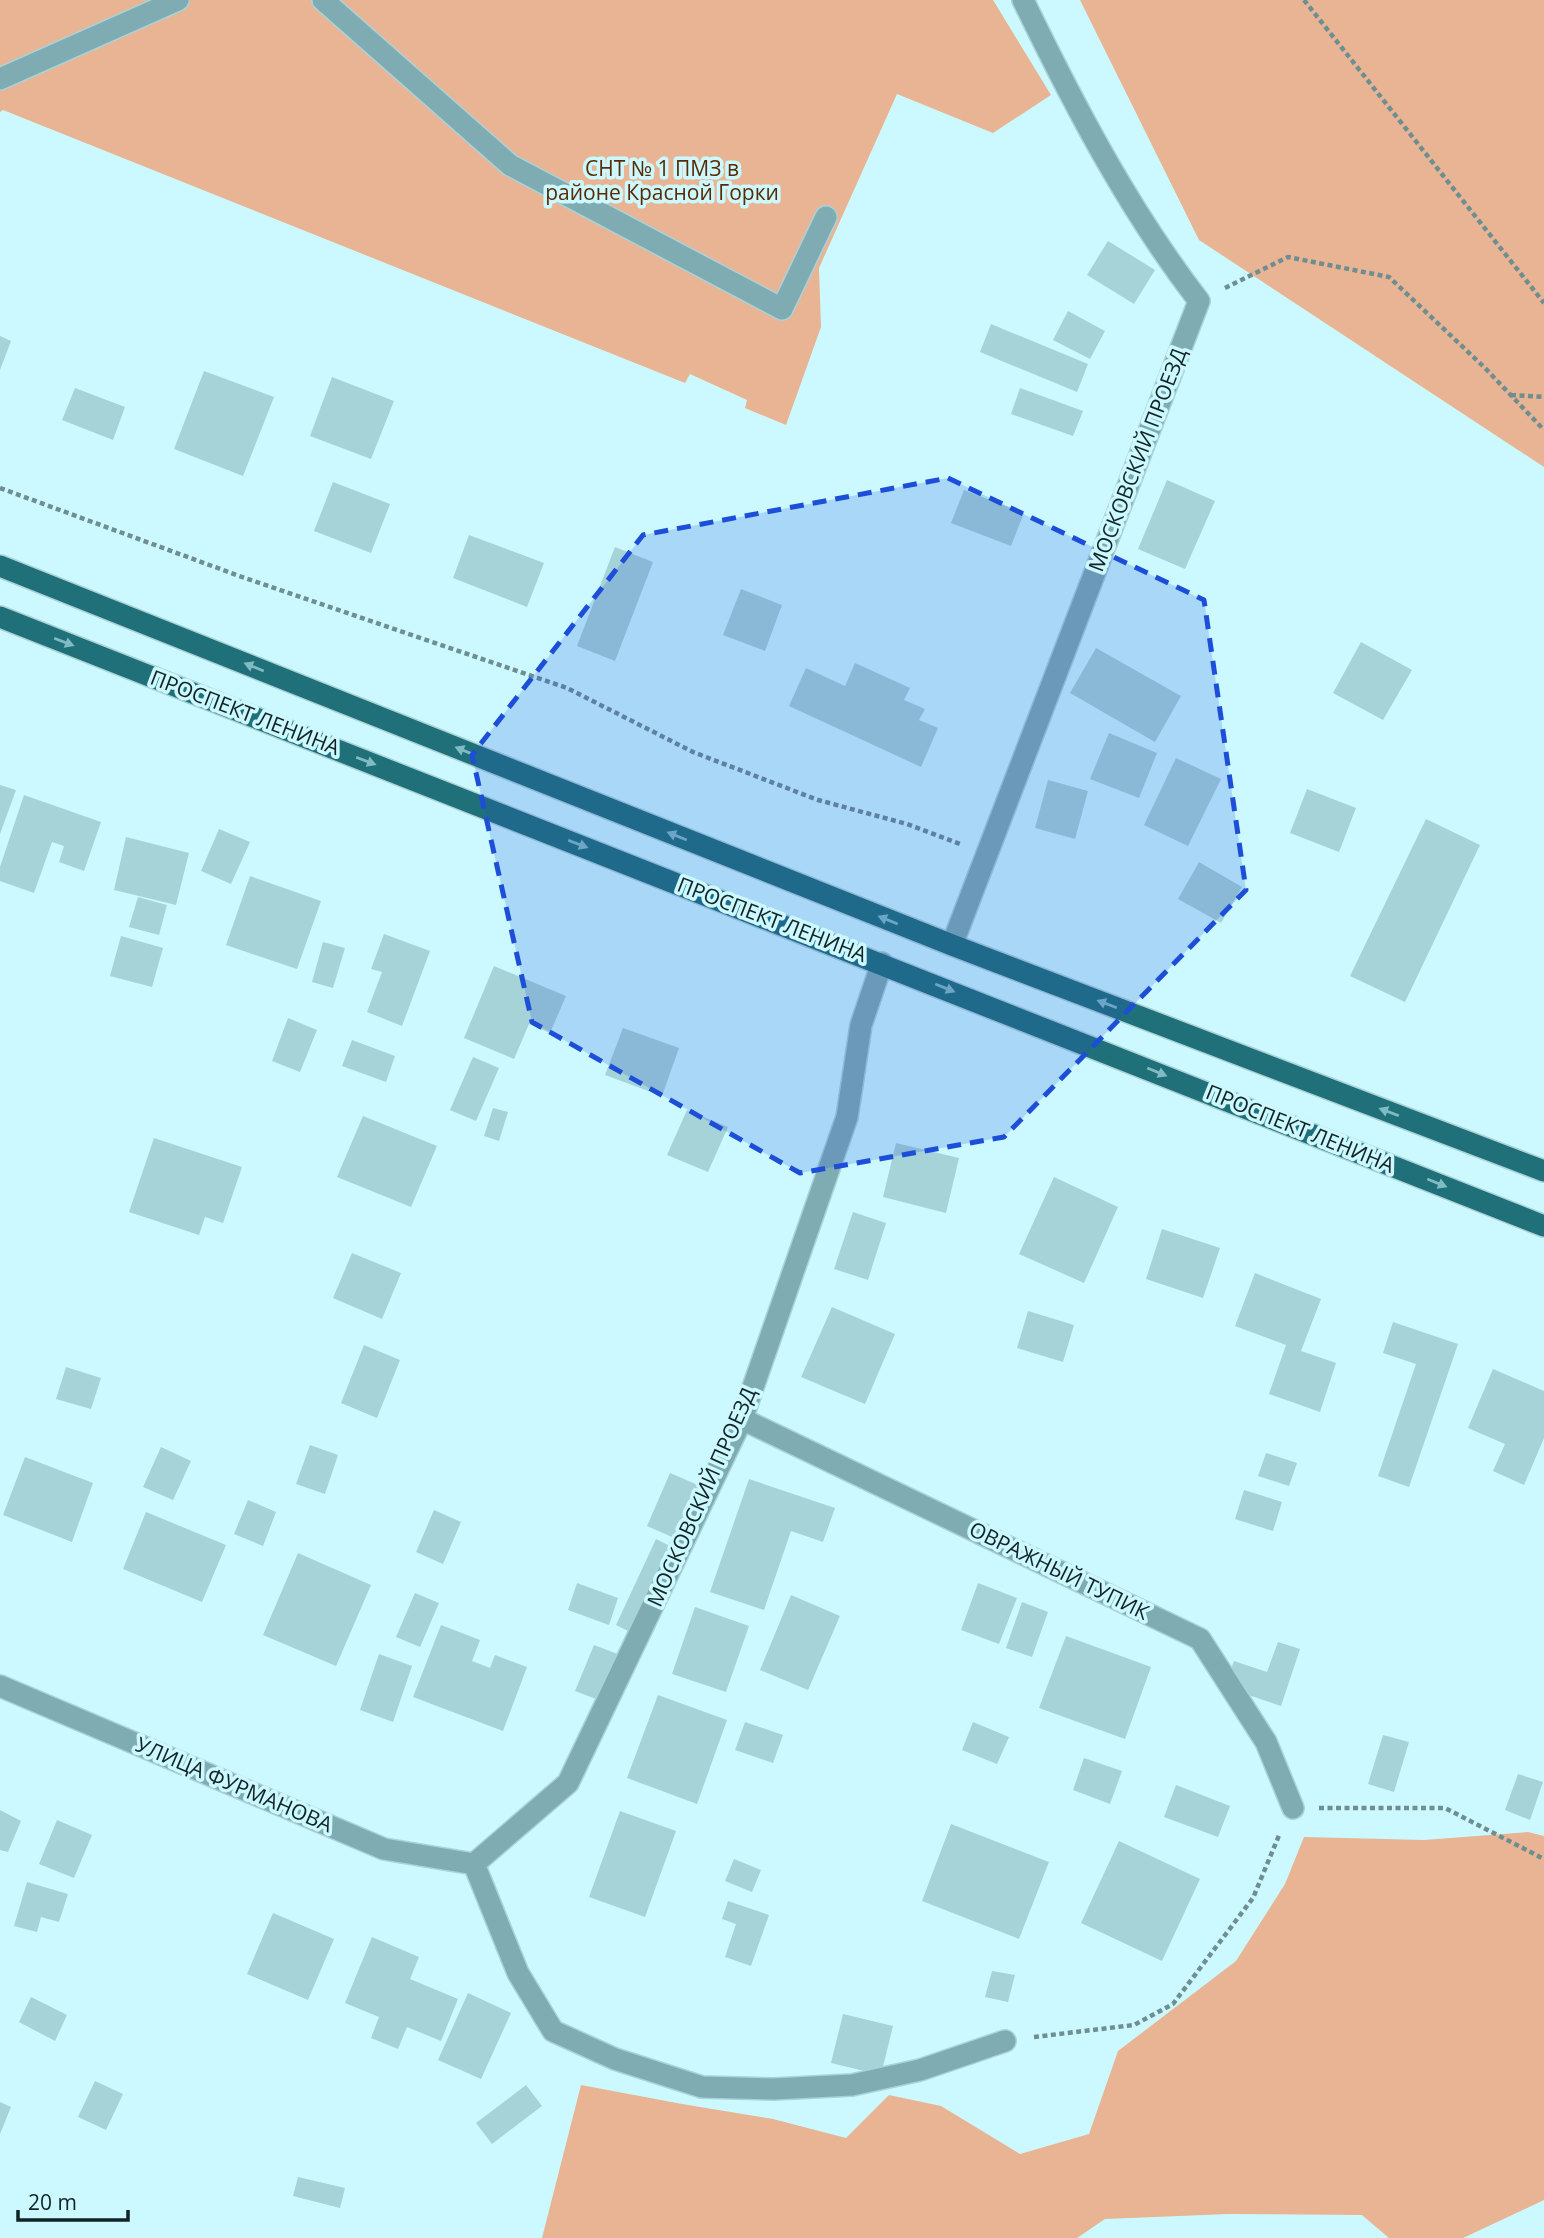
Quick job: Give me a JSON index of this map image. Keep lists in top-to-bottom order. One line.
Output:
{"streets":{"main road":["ПРОСПЕКТ ЛЕНИНА"],"street":["МОСКОВСКИЙ ПРОЕЗД","ОВРАЖНЫЙ ТУПИК","УЛИЦА ФУРМАНОВА"]},"crossings":[["МОСКОВСКИЙ ПРОЕЗД","ПРОСПЕКТ ЛЕНИНА"],["МОСКОВСКИЙ ПРОЕЗД","ОВРАЖНЫЙ ТУПИК"],["МОСКОВСКИЙ ПРОЕЗД","УЛИЦА ФУРМАНОВА"]],"parks":["СНТ № 1 ПМЗ в районе Красной Горки"],"scale_bar":"20 m"}
